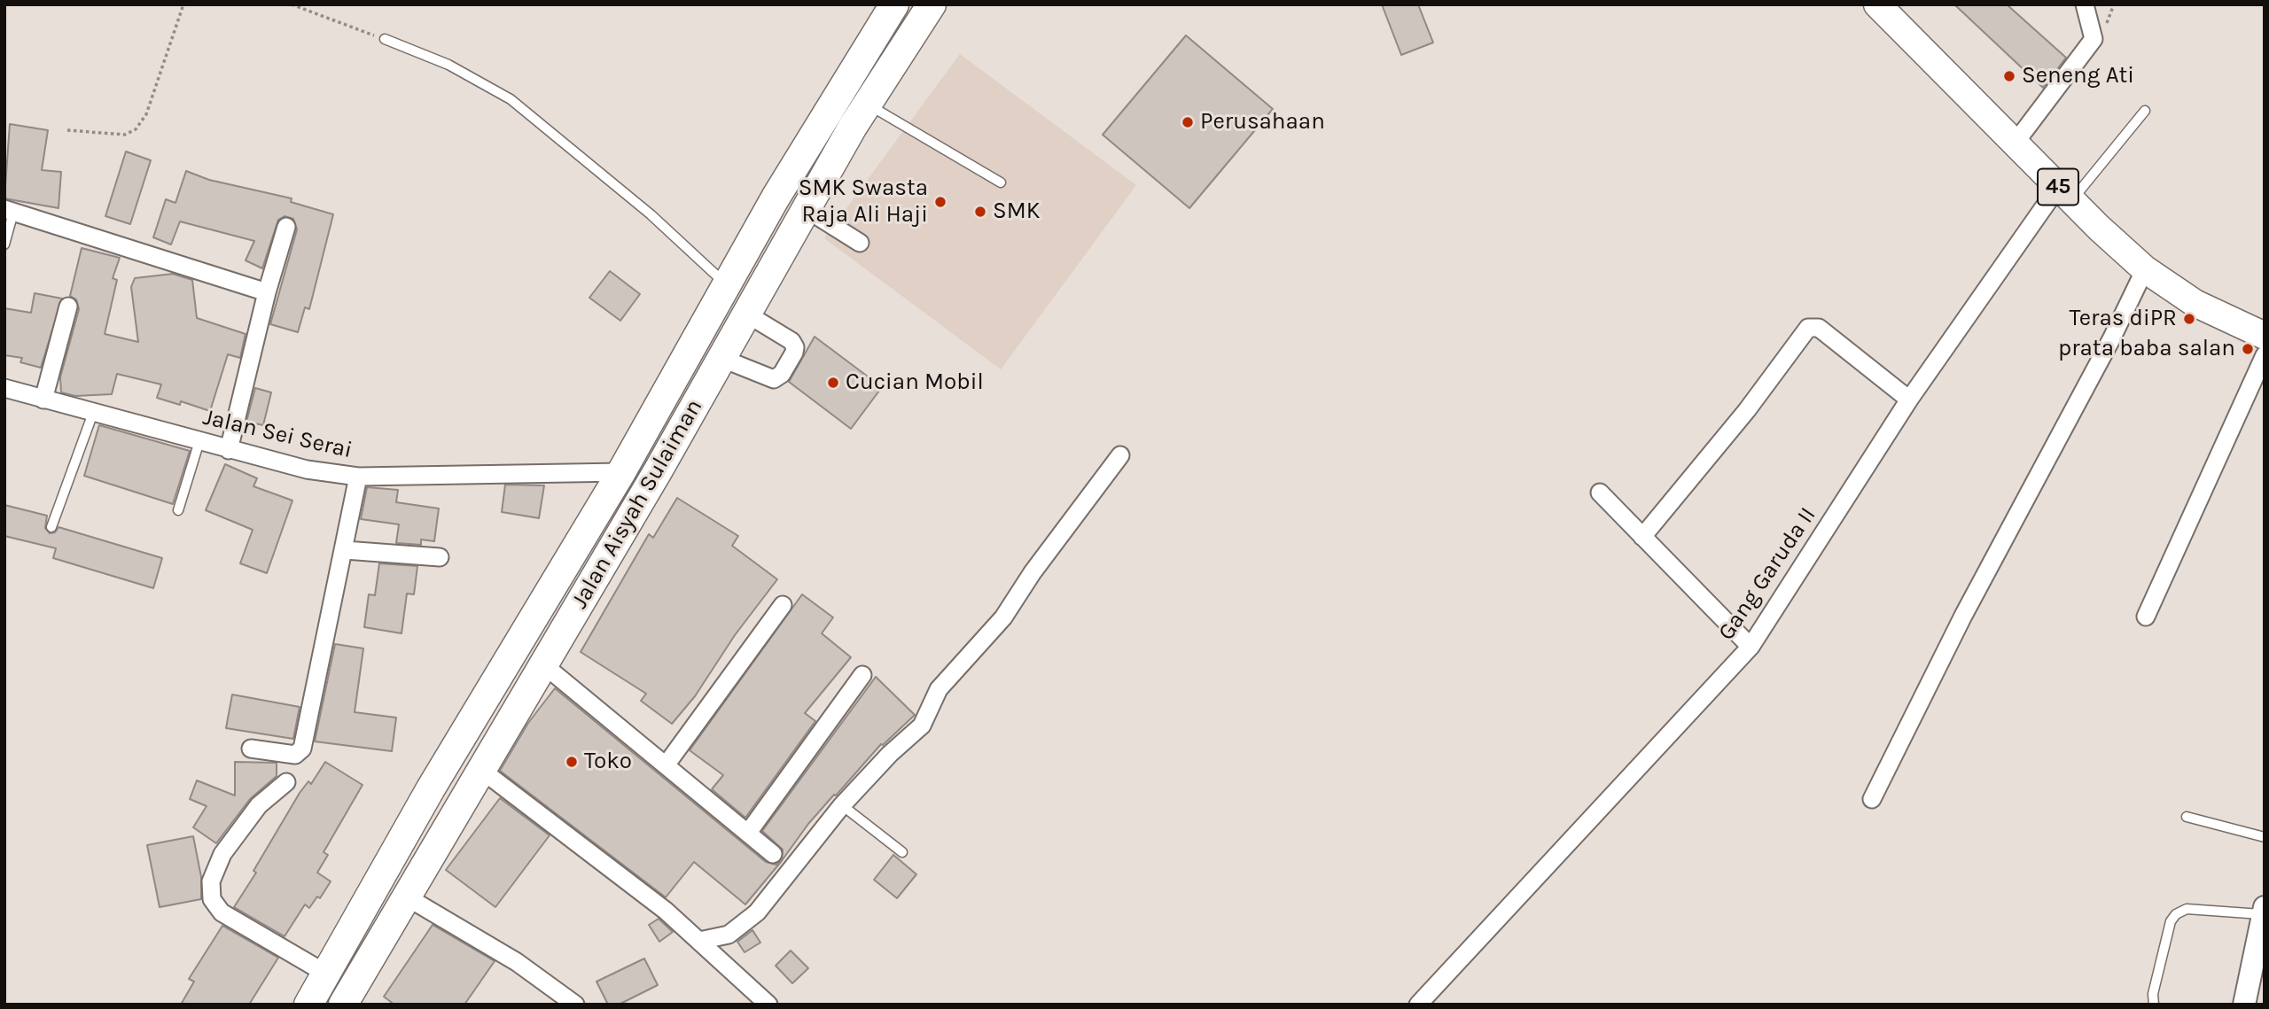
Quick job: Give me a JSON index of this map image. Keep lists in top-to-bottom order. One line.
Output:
{"streets":{"highway":["Jalan Aisyah Sulaiman"],"main road":["45"],"street":["Jalan Sei Serai","Gang Garuda II"]},"crossings":[["45","Gang Garuda II"],["Jalan Sei Serai","Jalan Aisyah Sulaiman"]],"places":["Seneng Ati","Perusahaan","SMK Swasta Raja Ali Haji","SMK","Teras diPR","prata baba salan","Cucian Mobil","Toko"]}
